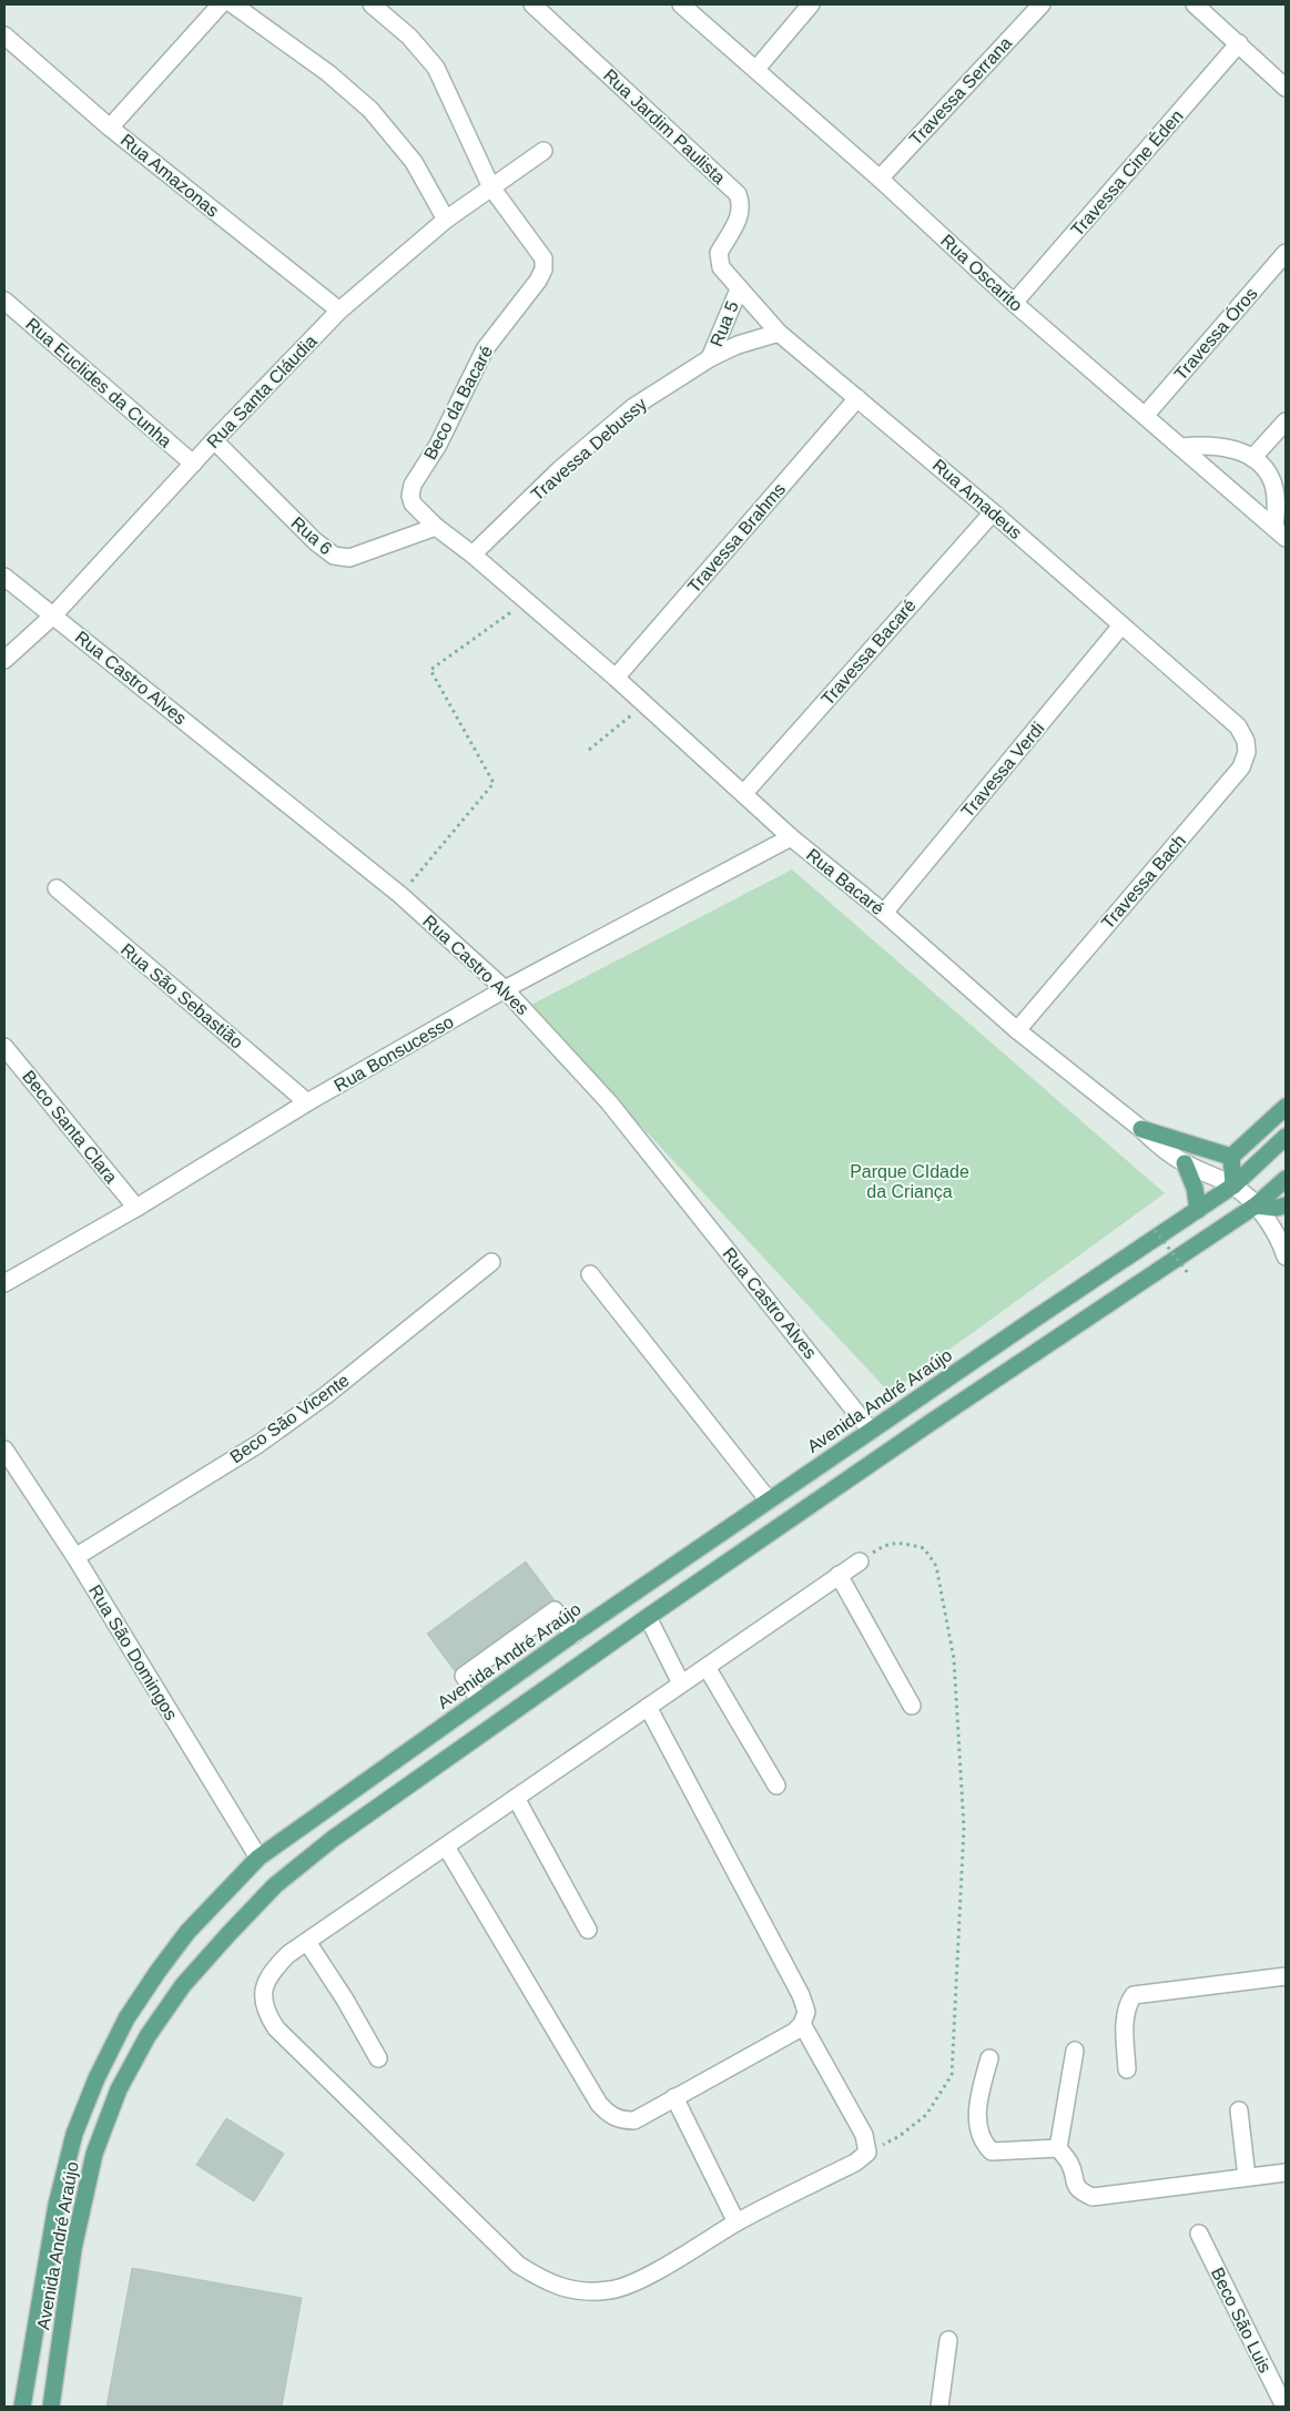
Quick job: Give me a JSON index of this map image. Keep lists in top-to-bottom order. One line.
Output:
{"streets":{"main road":["Avenida André Araújo"],"street":["Travessa Serrana","Rua Jardim Paulista","Travessa Cine Éden","Rua Amazonas","Rua Oscarito","Rua 5","Travessa Óros","Rua Euclides da Cunha","Rua Santa Cláudia","Beco da Bacaré","Travessa Debussy","Rua Amadeus","Rua 6","Travessa Brahms","Travessa Bacaré","Rua Castro Alves","Travessa Verdi","Rua Bacaré","Travessa Bach","Rua São Sebastião","Rua Bonsucesso","Beco Santa Clara","Beco São Vicente","Rua São Domingos","Beco São Luis"]},"crossings":[["Travessa Serrana","Rua Oscarito"],["Rua Jardim Paulista","Rua Amadeus"],["Travessa Cine Éden","Rua Oscarito"],["Rua Amazonas","Rua Santa Cláudia"],["Rua Oscarito","Travessa Óros"],["Rua 5","Travessa Debussy"],["Rua 5","Rua Amadeus"],["Rua Euclides da Cunha","Rua Santa Cláudia"],["Rua Santa Cláudia","Beco da Bacaré"],["Rua Santa Cláudia","Rua 6"],["Rua Santa Cláudia","Rua Castro Alves"],["Beco da Bacaré","Travessa Debussy"],["Beco da Bacaré","Rua 6"],["Beco da Bacaré","Rua Bacaré"],["Travessa Debussy","Rua Amadeus"],["Travessa Debussy","Rua Bacaré"],["Rua Amadeus","Travessa Brahms"],["Rua Amadeus","Travessa Bacaré"],["Rua Amadeus","Travessa Verdi"],["Rua Amadeus","Travessa Bach"],["Travessa Brahms","Rua Bacaré"],["Travessa Bacaré","Rua Bacaré"],["Rua Castro Alves","Rua Bonsucesso"],["Rua Castro Alves","Avenida André Araújo"],["Travessa Verdi","Rua Bacaré"],["Rua Bacaré","Travessa Bach"],["Rua Bacaré","Rua Bonsucesso"],["Rua Bacaré","Avenida André Araújo"],["Rua São Sebastião","Rua Bonsucesso"],["Rua Bonsucesso","Beco Santa Clara"],["Avenida André Araújo","Rua São Domingos"],["Beco São Vicente","Rua São Domingos"]],"parks":["Parque CIdade da Criança"]}
